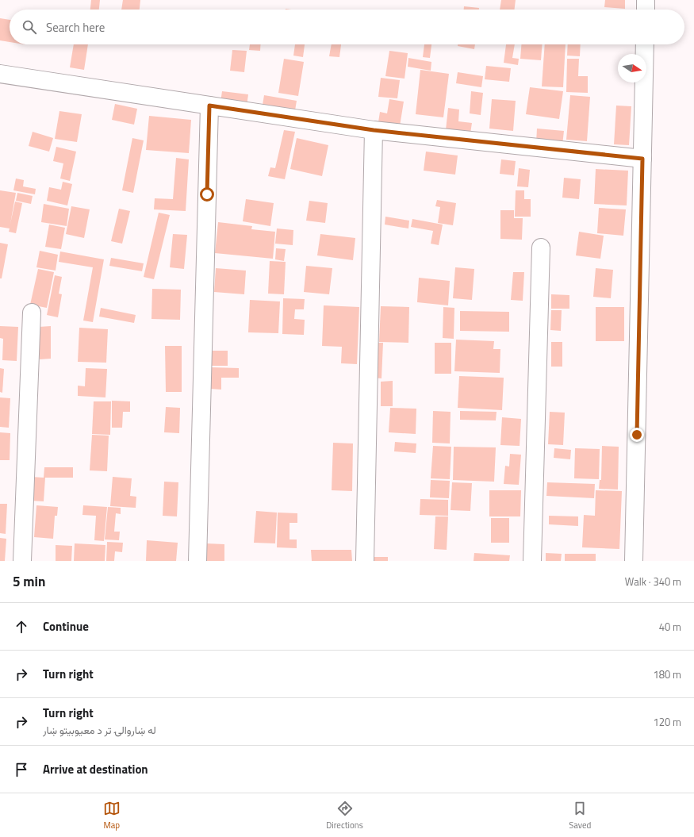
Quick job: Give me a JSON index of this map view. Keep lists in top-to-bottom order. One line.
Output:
{"north":"right","page":{"search":"Search here","heading":["5 min","Walk · 340 m"],"list":[["Continue","40 m"],["Turn right","180 m"],["Turn right","له ښاروالۍ تر د معیوبیتو ښار","120 m"],"Arrive at destination"],"nav":["Map","Directions","Saved"]}}
